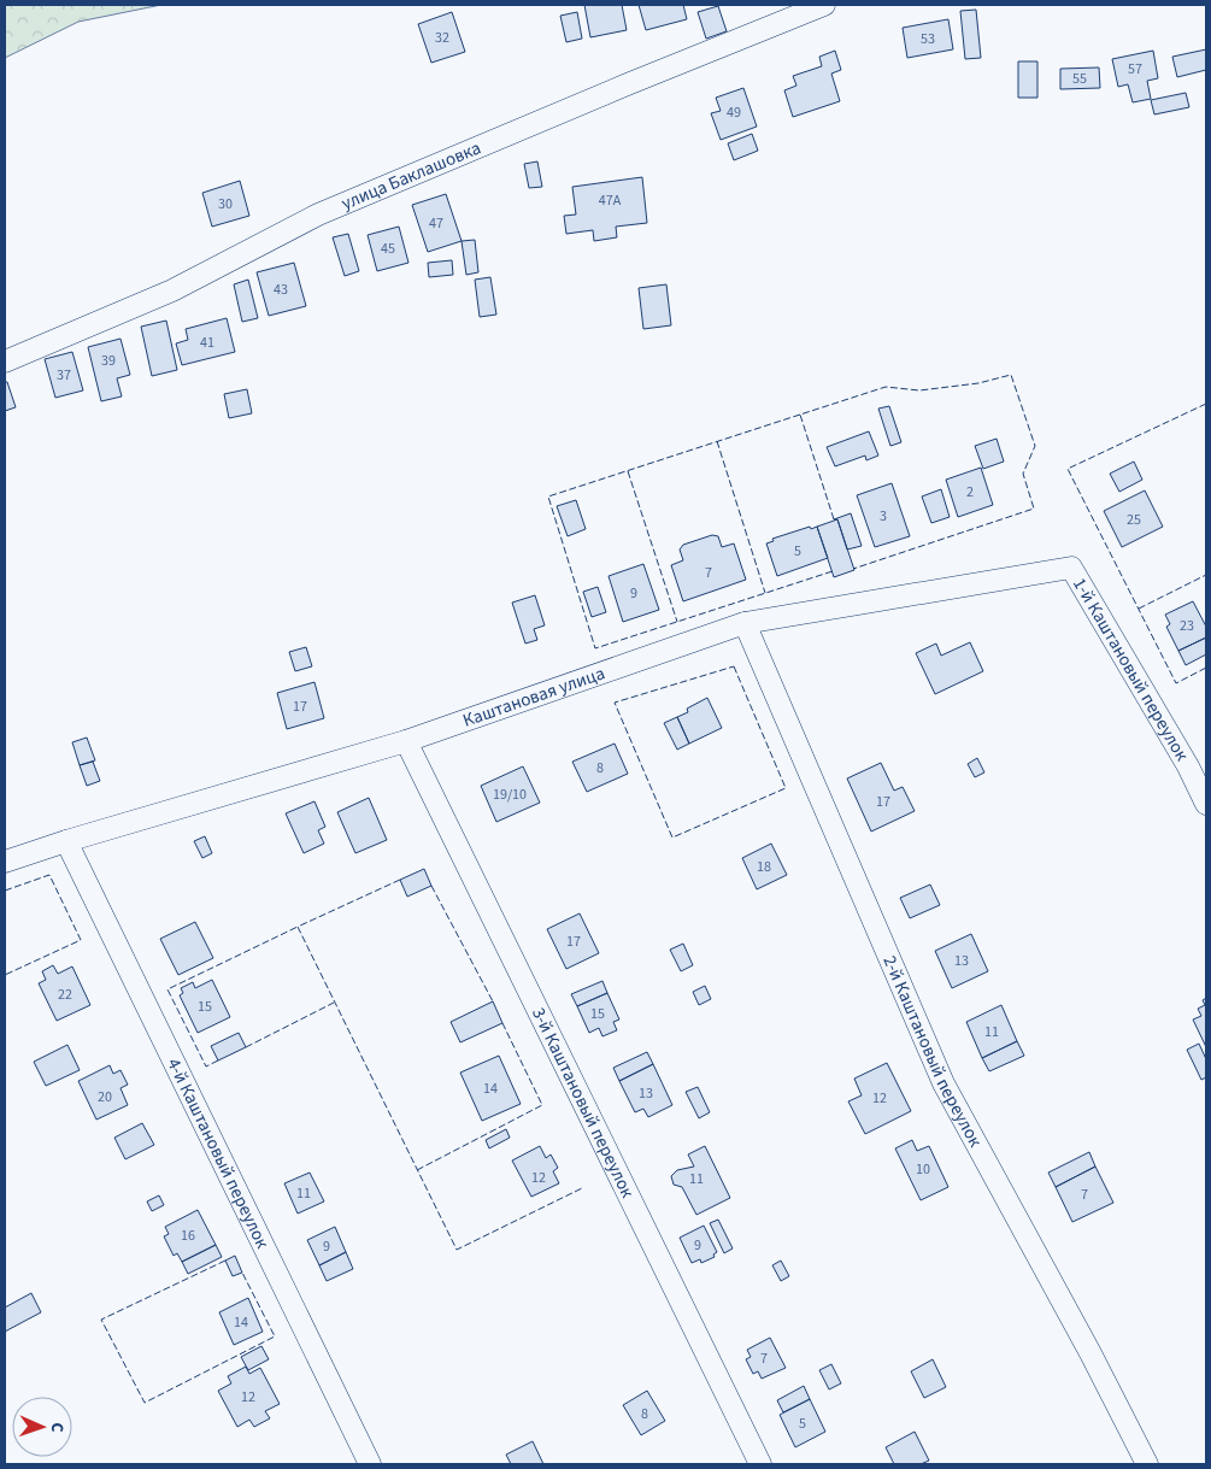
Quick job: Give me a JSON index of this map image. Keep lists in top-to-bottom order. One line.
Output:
{"streets":{"street":["улица Баклашовка","1-й Каштановый переулок","Каштановая улица","2-й Каштановый переулок","3-й Каштановый переулок","4-й Каштановый переулок"]},"crossings":[["1-й Каштановый переулок","Каштановая улица"],["Каштановая улица","2-й Каштановый переулок"],["Каштановая улица","3-й Каштановый переулок"],["Каштановая улица","4-й Каштановый переулок"]],"house_numbers":["32","53","57","55","49","47А","30","47","45","43","41","39","37","2","3","25","5","7","9","23","17","8","19/10","17","18","17","13","22","15","15","11","14","13","20","12","10","12","11","11","7","16","9","9","14","7","12","8","5"],"north":"right"}
